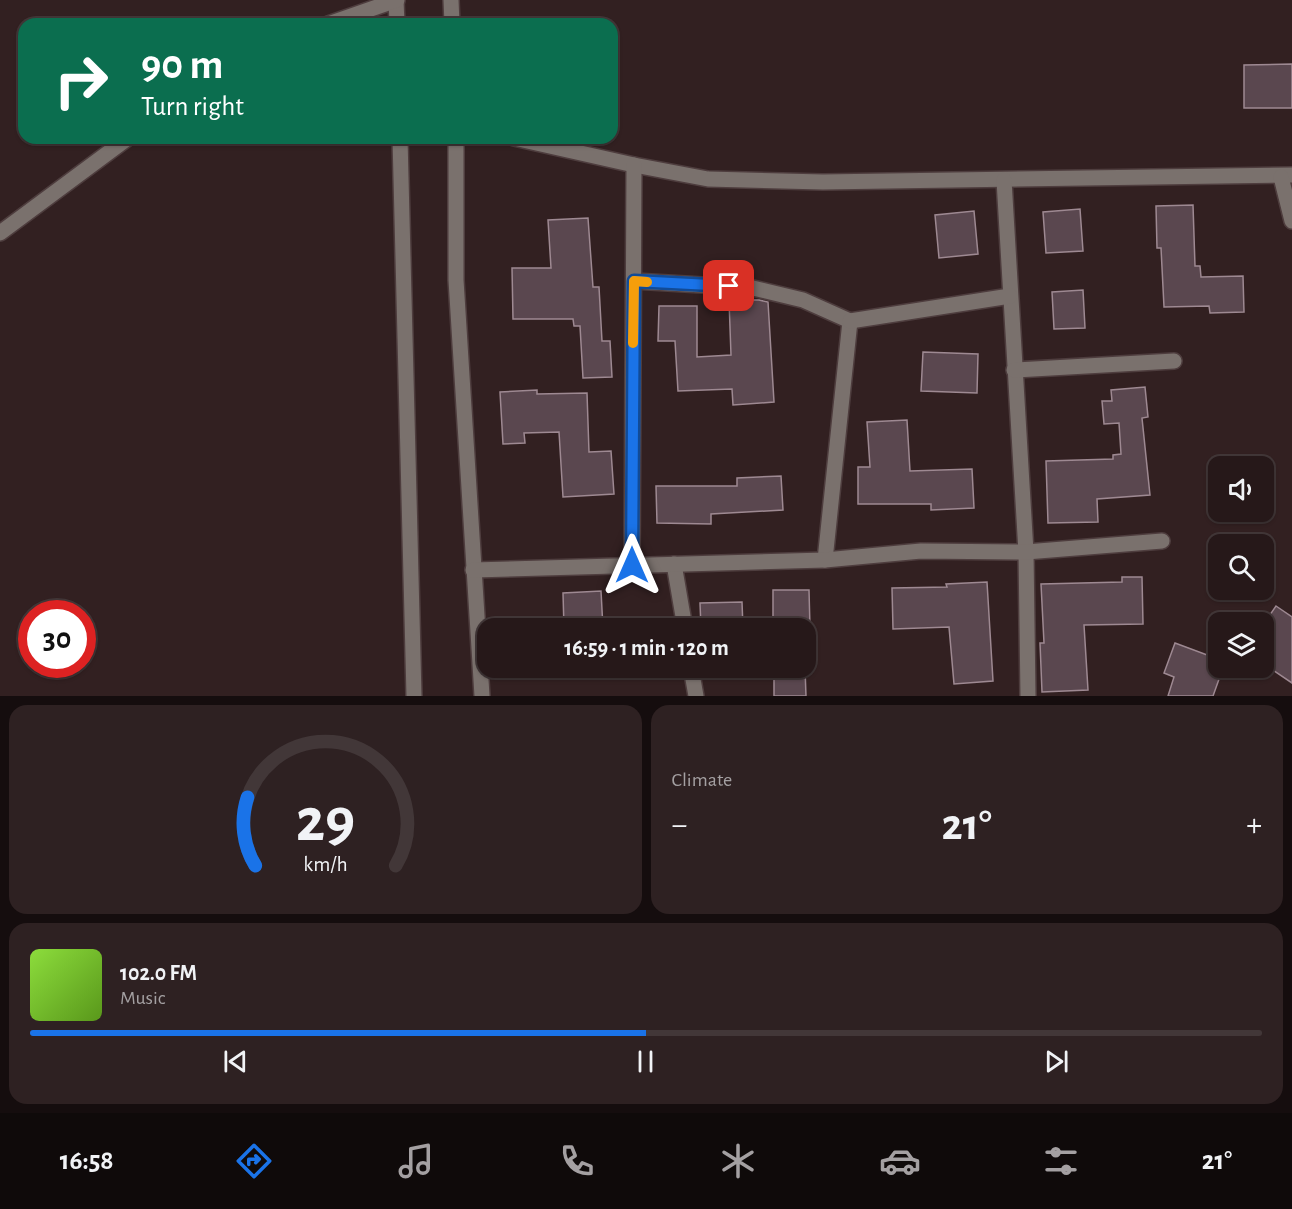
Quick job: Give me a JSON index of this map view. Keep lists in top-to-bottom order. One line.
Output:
{"page":{"turn":["90 m","Turn right"],"limit":"30","trip":"16:59 · 1 min · 120 m","tile":"Climate","heat":["−","21°","+"],"song":["102.0 FM","Music"],"tabs":["16:58","21°"],"gauge":["29","km/h"]}}
